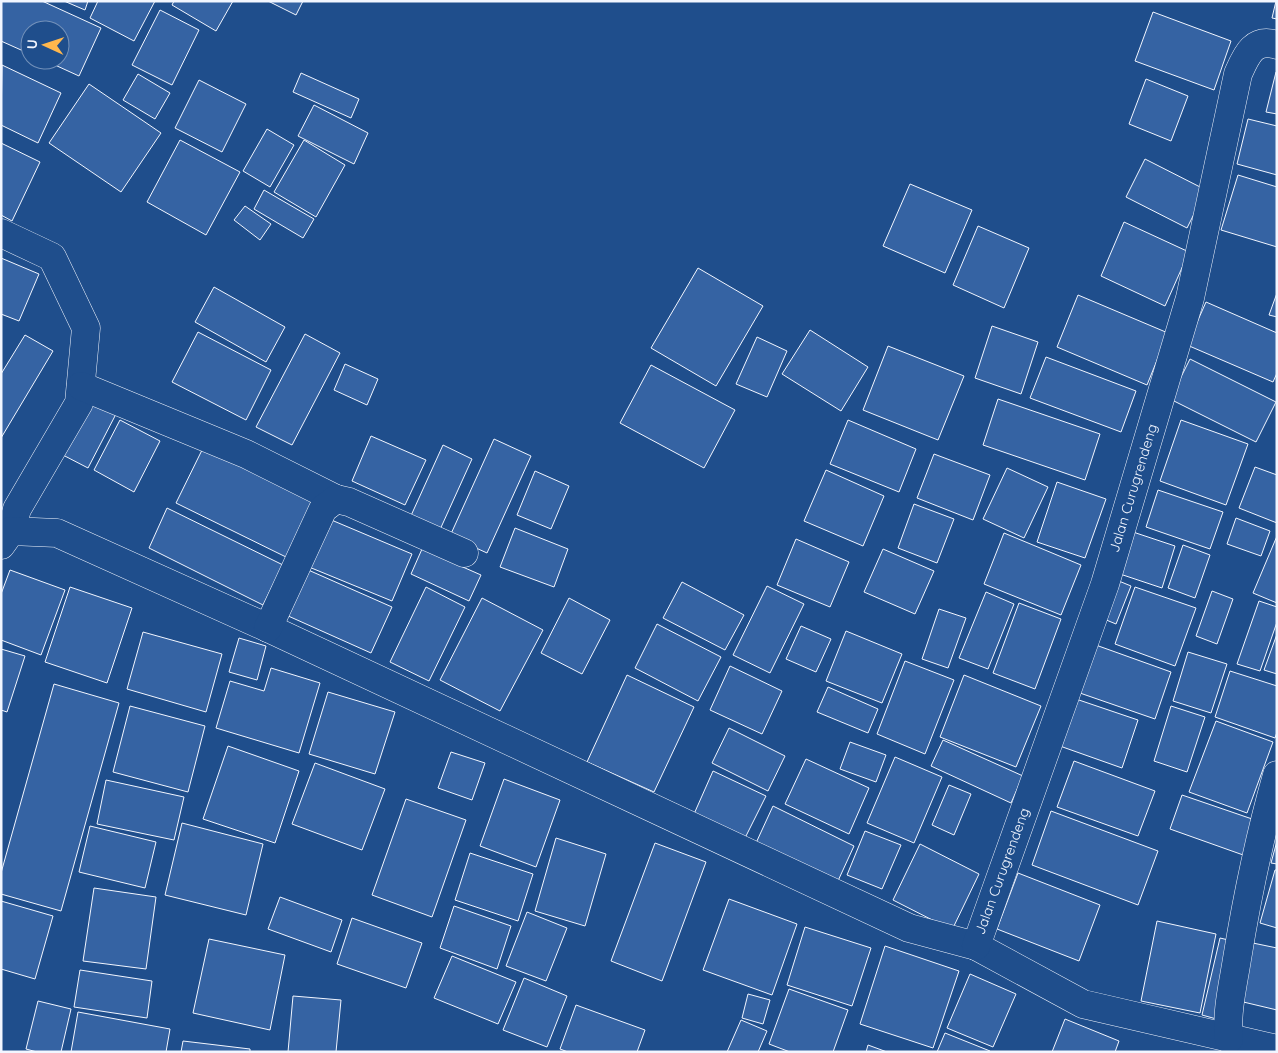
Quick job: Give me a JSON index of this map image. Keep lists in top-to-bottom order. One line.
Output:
{"streets":{"street":["Jalan Curugrendeng"]},"north":"left"}
